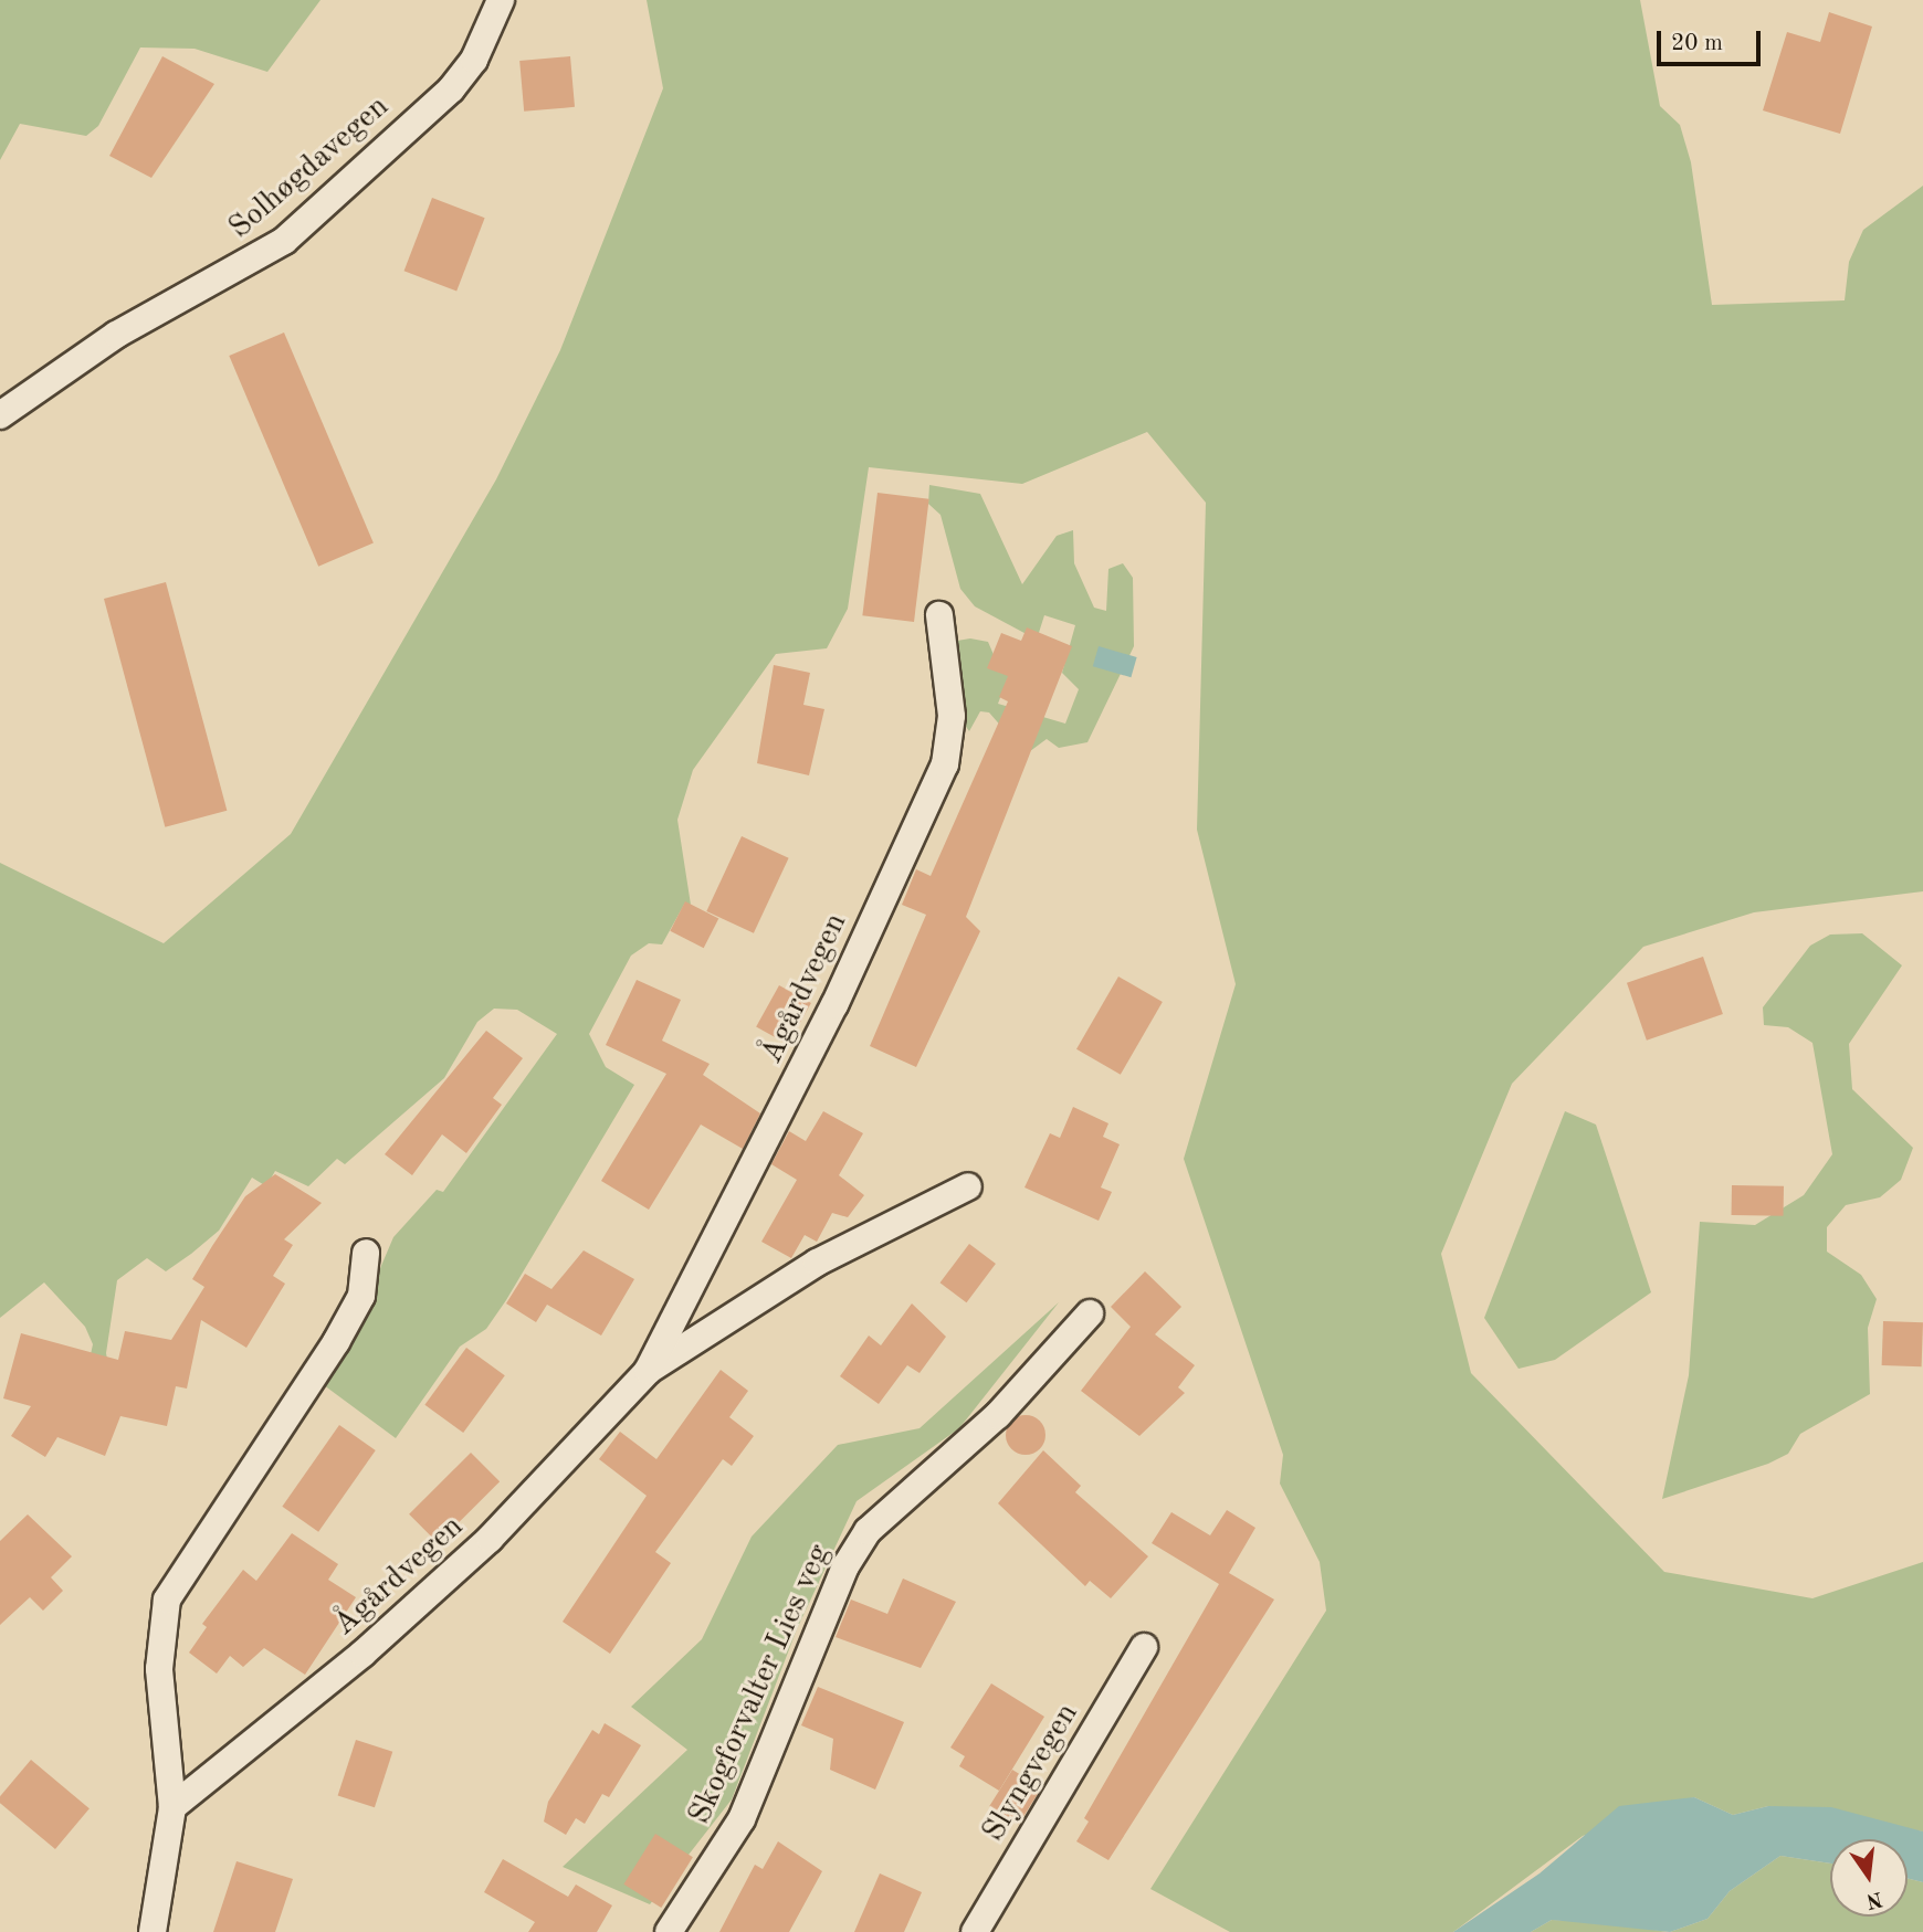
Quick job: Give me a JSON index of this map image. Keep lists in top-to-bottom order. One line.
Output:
{"streets":{"street":["Solhøgdavegen","Ågårdvegen","Skogforvalter Lies veg","Slyngvegen"]},"scale_bar":"20 m","north":"bottom"}
